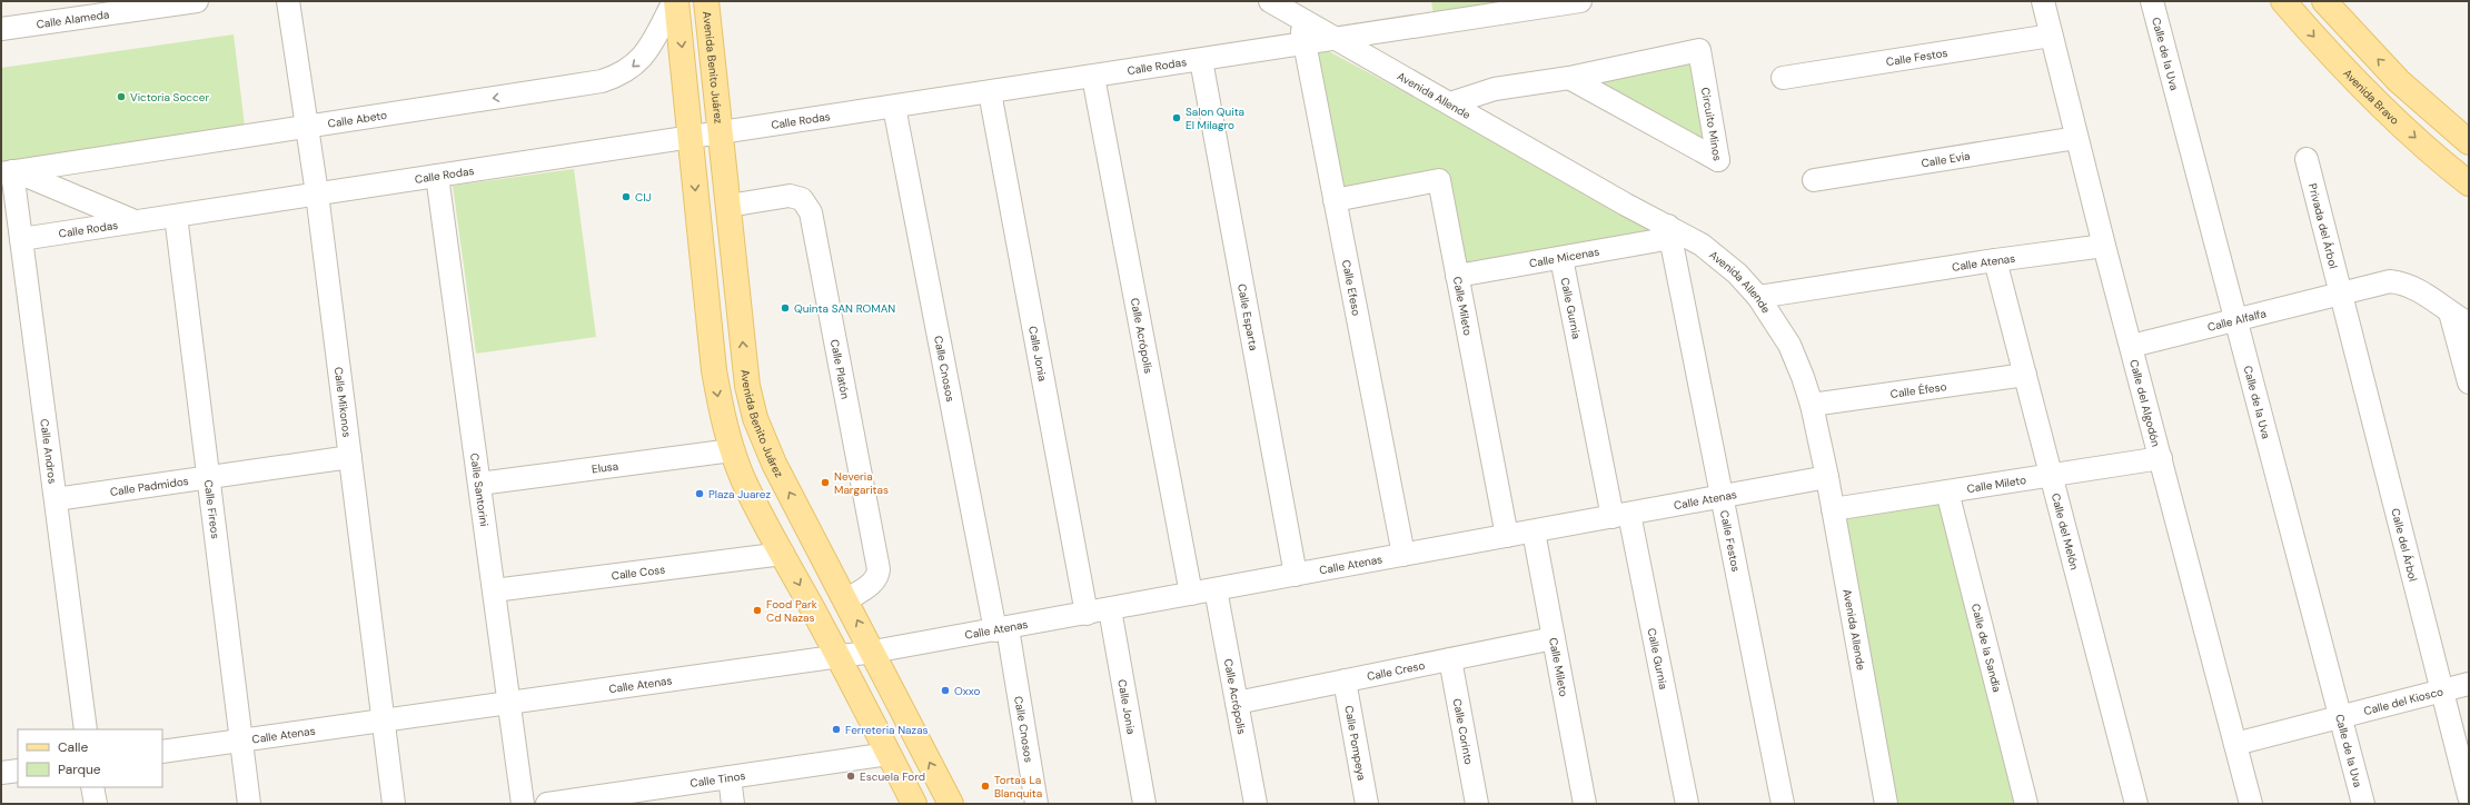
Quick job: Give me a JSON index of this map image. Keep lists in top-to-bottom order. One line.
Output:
{"streets":{"main road":["Avenida Benito Juárez","Avenida Bravo"],"street":["Calle Alameda","Calle de la Uva","Calle Festos","Calle Rodas","Avenida Allende","Calle Abeto","Circuito Minos","Calle Evia","Privada del Árbol","Calle Micenas","Calle Atenas","Calle Efeso","Calle Mileto","Calle Gurnia","Calle Esparta","Calle Alfalfa","Calle Acrópolis","Calle Jonia","Calle Platón","Calle Cnosos","Calle Éfeso","Calle Mikonos","Calle del Algodón","Calle Andros","Elusa","Calle Padmidos","Calle Santorini","Calle Fireos","Calle del Melón","Calle del Árbol","Calle Coss","Calle de la Sandía","Calle Creso","Calle del Kiosco","Calle Corinto","Calle Pompeya","Calle Tinos"]},"crossings":[["Calle de la Uva","Calle Alfalfa"],["Calle de la Uva","Calle del Kiosco"],["Calle Festos","Avenida Allende"],["Calle Festos","Calle Micenas"],["Calle Festos","Calle Atenas"],["Calle Festos","Calle del Algodón"],["Avenida Benito Juárez","Calle Rodas"],["Avenida Benito Juárez","Calle Atenas"],["Avenida Benito Juárez","Calle Platón"],["Calle Rodas","Avenida Allende"],["Calle Rodas","Calle Efeso"],["Calle Rodas","Calle Esparta"],["Calle Rodas","Calle Acrópolis"],["Calle Rodas","Calle Jonia"],["Calle Rodas","Calle Cnosos"],["Calle Rodas","Calle Mikonos"],["Calle Rodas","Calle Andros"],["Calle Rodas","Calle Santorini"],["Calle Rodas","Calle Fireos"],["Avenida Allende","Circuito Minos"],["Avenida Allende","Calle Micenas"],["Avenida Allende","Calle Atenas"],["Avenida Allende","Calle Efeso"],["Avenida Allende","Calle Mileto"],["Avenida Allende","Calle Éfeso"],["Calle Abeto","Calle Mikonos"],["Calle Abeto","Calle Andros"],["Calle Evia","Calle del Algodón"],["Privada del Árbol","Calle Alfalfa"],["Privada del Árbol","Calle del Árbol"],["Calle Micenas","Calle Mileto"],["Calle Micenas","Calle Gurnia"],["Calle Atenas","Calle Efeso"],["Calle Atenas","Calle Mileto"],["Calle Atenas","Calle Gurnia"],["Calle Atenas","Calle Esparta"],["Calle Atenas","Calle Acrópolis"],["Calle Atenas","Calle Jonia"],["Calle Atenas","Calle Cnosos"],["Calle Atenas","Calle Mikonos"],["Calle Atenas","Calle del Algodón"],["Calle Atenas","Calle Santorini"],["Calle Atenas","Calle Fireos"],["Calle Atenas","Calle del Melón"],["Calle Efeso","Calle Mileto"],["Calle Mileto","Calle del Algodón"],["Calle Mileto","Calle del Melón"],["Calle Mileto","Calle de la Sandía"],["Calle Mileto","Calle Creso"],["Calle Alfalfa","Calle del Algodón"],["Calle Alfalfa","Calle del Árbol"],["Calle Acrópolis","Calle Creso"],["Calle Éfeso","Calle del Melón"],["Calle Mikonos","Calle Padmidos"],["Calle del Algodón","Calle del Kiosco"],["Calle Andros","Calle Padmidos"],["Elusa","Calle Santorini"],["Calle Padmidos","Calle Fireos"],["Calle Santorini","Calle Coss"],["Calle del Árbol","Calle del Kiosco"],["Calle Creso","Calle Corinto"],["Calle Creso","Calle Pompeya"]],"one_way":["Calle Abeto"],"places":["Victoria Soccer","Salon Quita El Milagro","CIJ","Quinta SAN ROMAN","Neveria Margaritas","Plaza Juarez","Food Park Cd Nazas","Oxxo","Ferreteria Nazas","Escuela Ford","Tortas La Blanquita"],"legend":["Calle","Parque"]}
